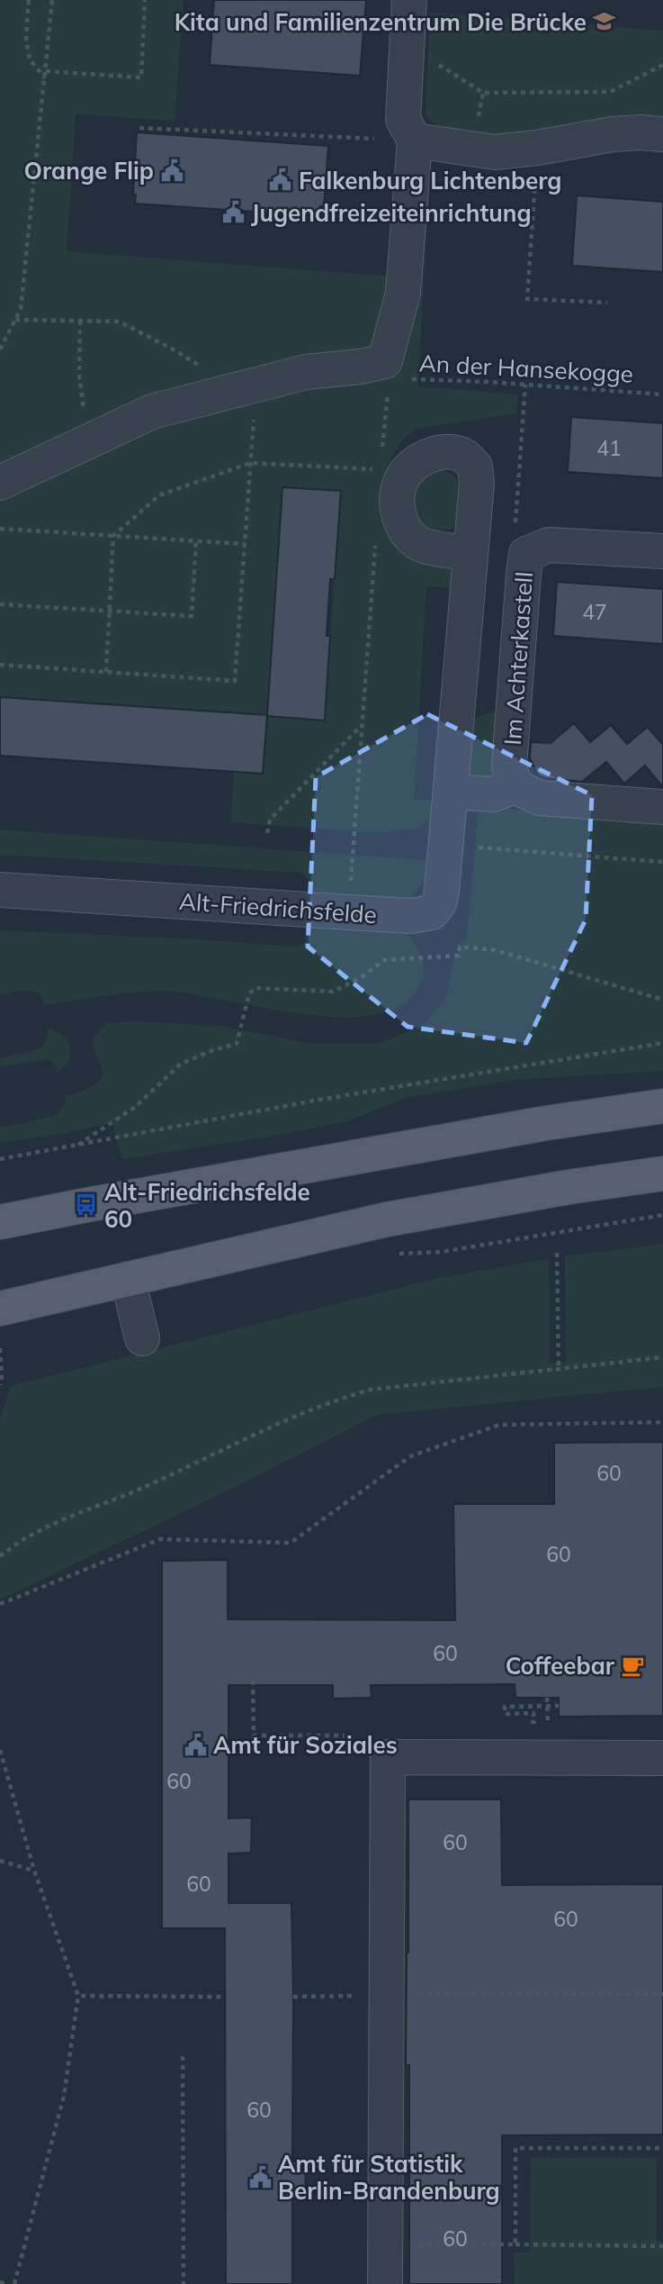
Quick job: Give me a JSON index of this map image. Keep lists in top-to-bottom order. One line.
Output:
{"streets":{"street":["Im Achterkastell","Alt-Friedrichsfelde"],"path":["An der Hansekogge"]},"places":{"school or university":["Kita und Familienzentrum Die Brücke"],"public building":["Orange Flip","Falkenburg Lichtenberg","Jugendfreizeiteinrichtung","Amt für Soziales","Amt für Statistik Berlin-Brandenburg"],"bus stop":["Alt-Friedrichsfelde 60"],"cafe":["Coffeebar"]},"house_numbers":["41","47","60","60","60","60","60","60","60","60","60"]}
